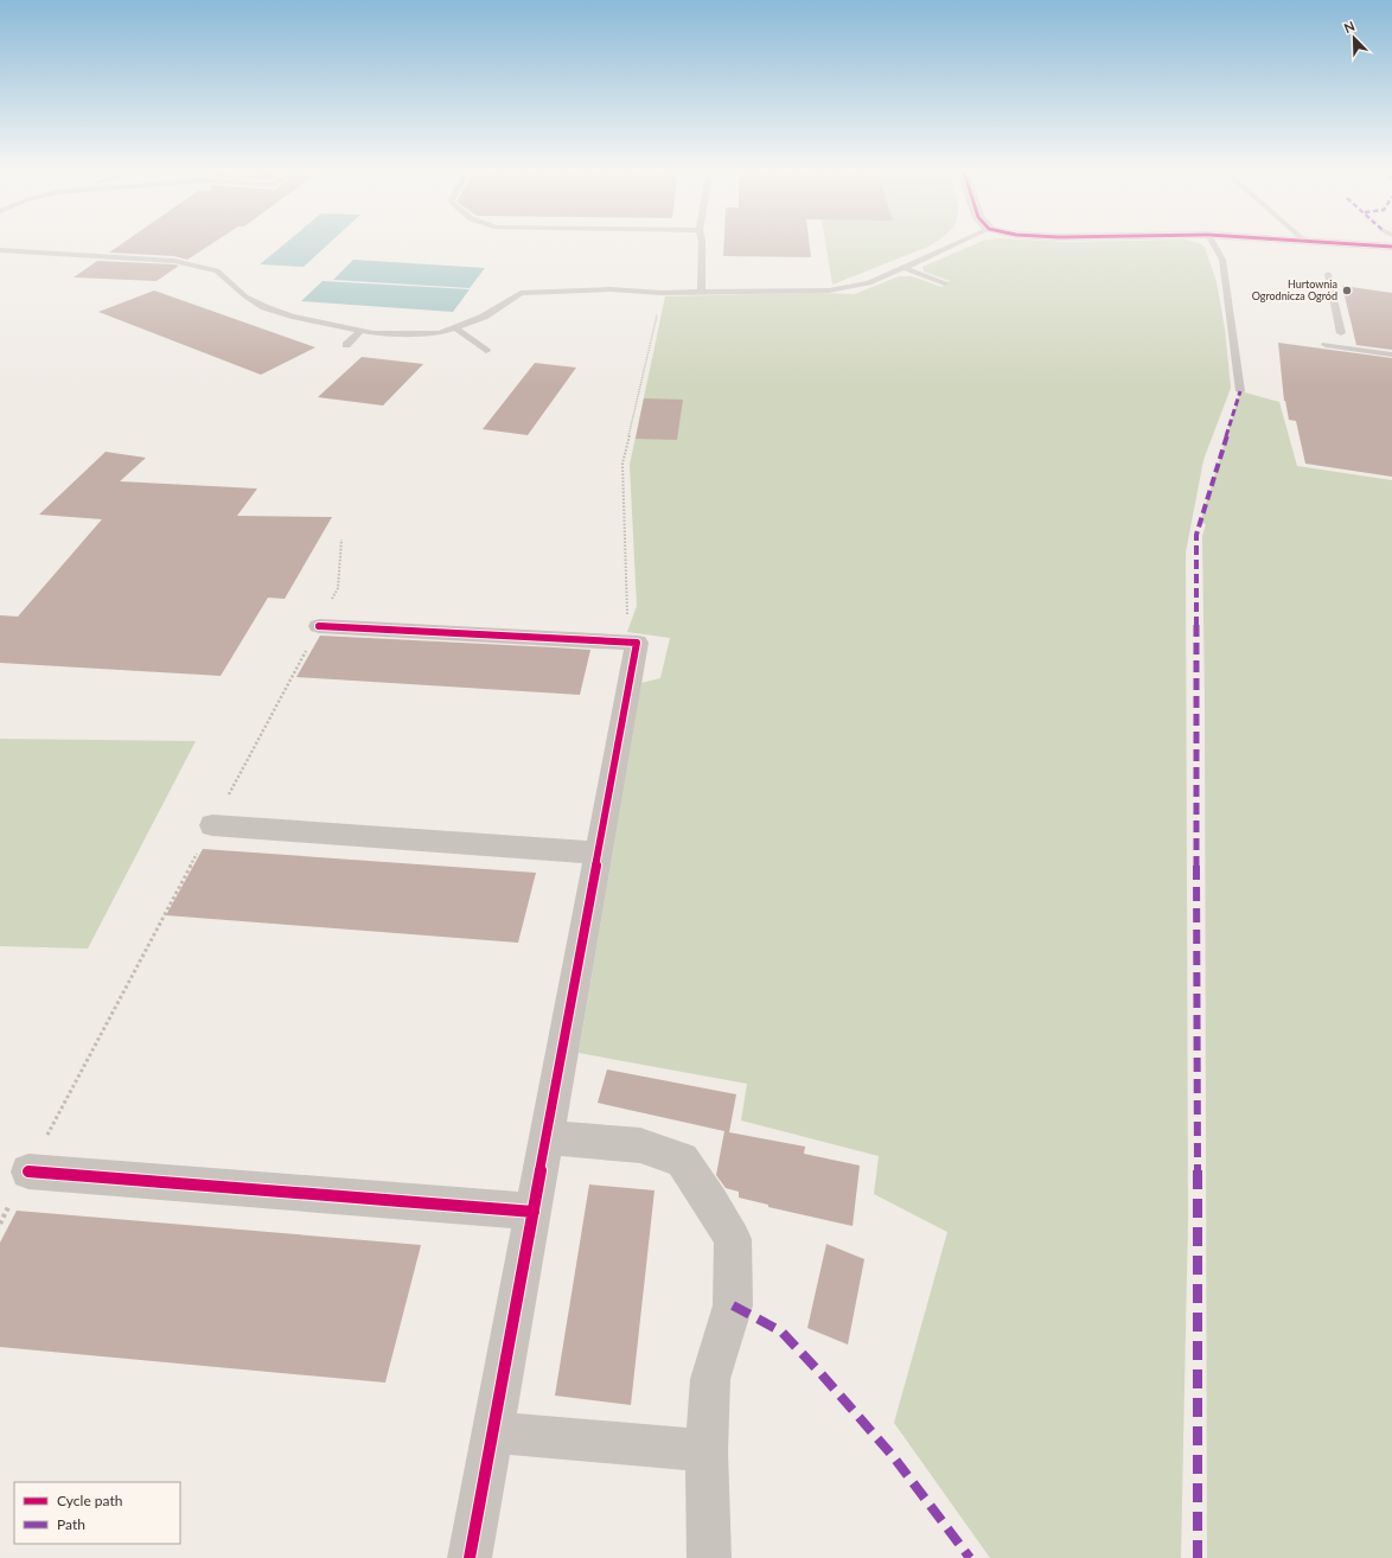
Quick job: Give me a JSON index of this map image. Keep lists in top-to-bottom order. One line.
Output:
{"places":["Hurtownia Ogrodnicza Ogród"],"legend":["Cycle path","Path"],"north":"top left"}
